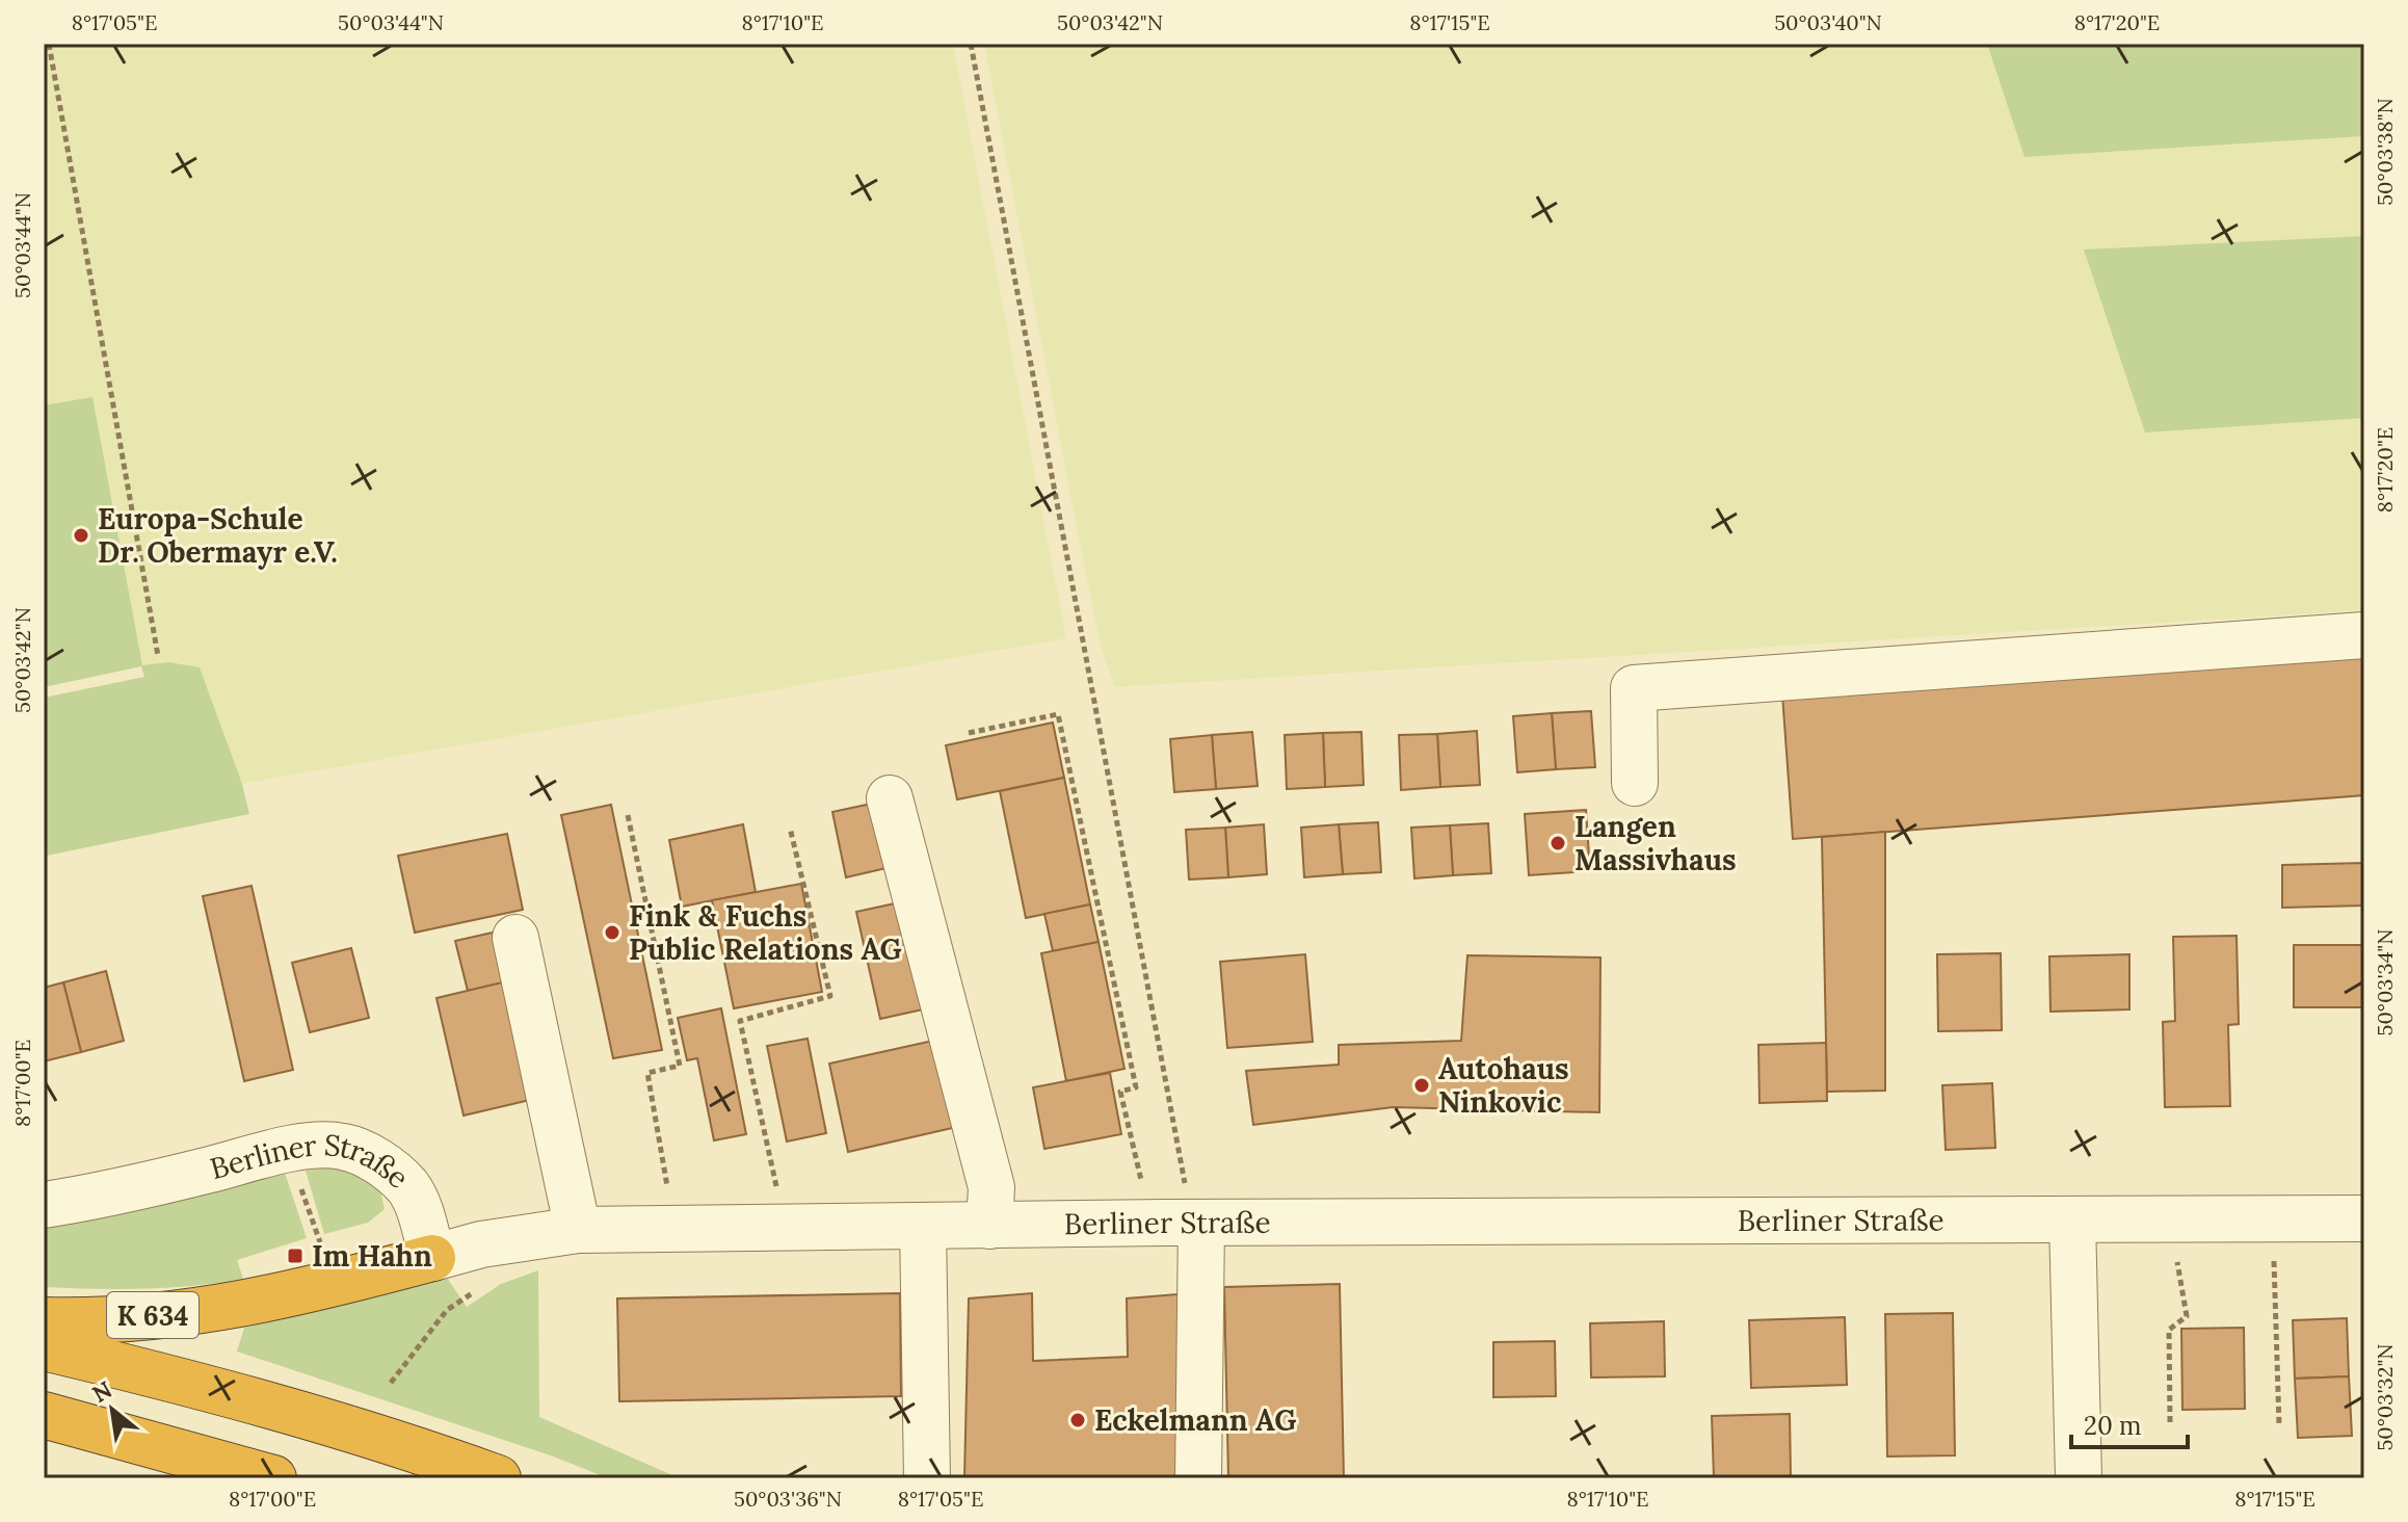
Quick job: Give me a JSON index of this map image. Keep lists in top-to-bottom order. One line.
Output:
{"streets":{"highway":["K 634"],"street":["Berliner Straße"]},"crossings":[["Berliner Straße","K 634"]],"places":{"other":["Europa-Schule Dr. Obermayr e.V.","Langen Massivhaus","Fink & Fuchs Public Relations AG","Autohaus Ninkovic","Eckelmann AG"],"transit":["Im Hahn"]},"scale_bar":"20 m","north":"top left","coordinates":["8°17'05\"E","50°03'44\"N","8°17'10\"E","50°03'42\"N","8°17'15\"E","50°03'40\"N","8°17'20\"E","50°03'38\"N","50°03'34\"N","8°17'00\"E","50°03'32\"N","50°03'36\"N"]}
